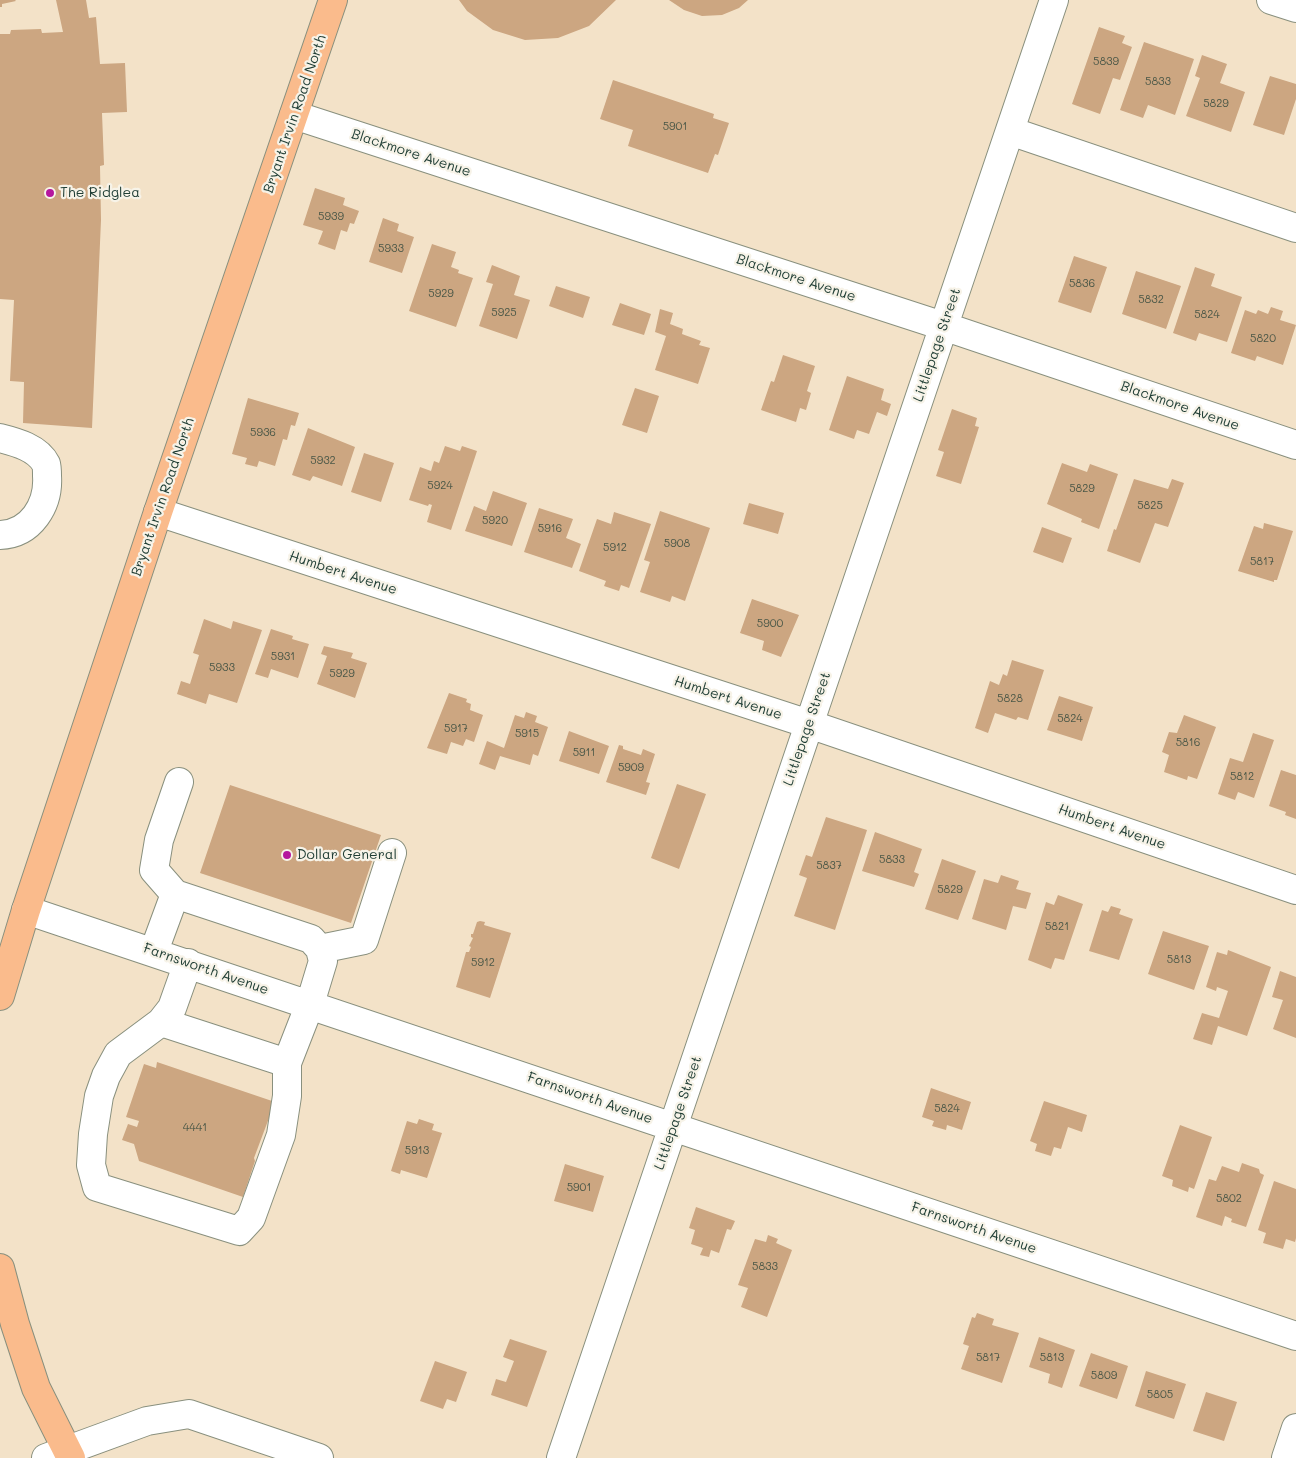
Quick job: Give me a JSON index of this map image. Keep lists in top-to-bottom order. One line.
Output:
{"streets":{"main road":["Bryant Irvin Road North"],"street":["Blackmore Avenue","Littlepage Street","Humbert Avenue","Farnsworth Avenue"]},"crossings":[["Bryant Irvin Road North","Blackmore Avenue"],["Bryant Irvin Road North","Humbert Avenue"],["Bryant Irvin Road North","Farnsworth Avenue"],["Blackmore Avenue","Littlepage Street"],["Littlepage Street","Humbert Avenue"],["Littlepage Street","Farnsworth Avenue"]],"places":["The Ridglea","Dollar General"],"house_numbers":["5839","5833","5829","5901","5939","5933","5836","5929","5832","5925","5824","5820","5936","5932","5924","5829","5825","5920","5916","5908","5912","5817","5900","5931","5933","5929","5828","5824","5917","5915","5816","5911","5909","5812","5833","5837","5829","5821","5813","5912","5824","4441","5913","5901","5802","5833","5817","5813","5809","5805"]}
